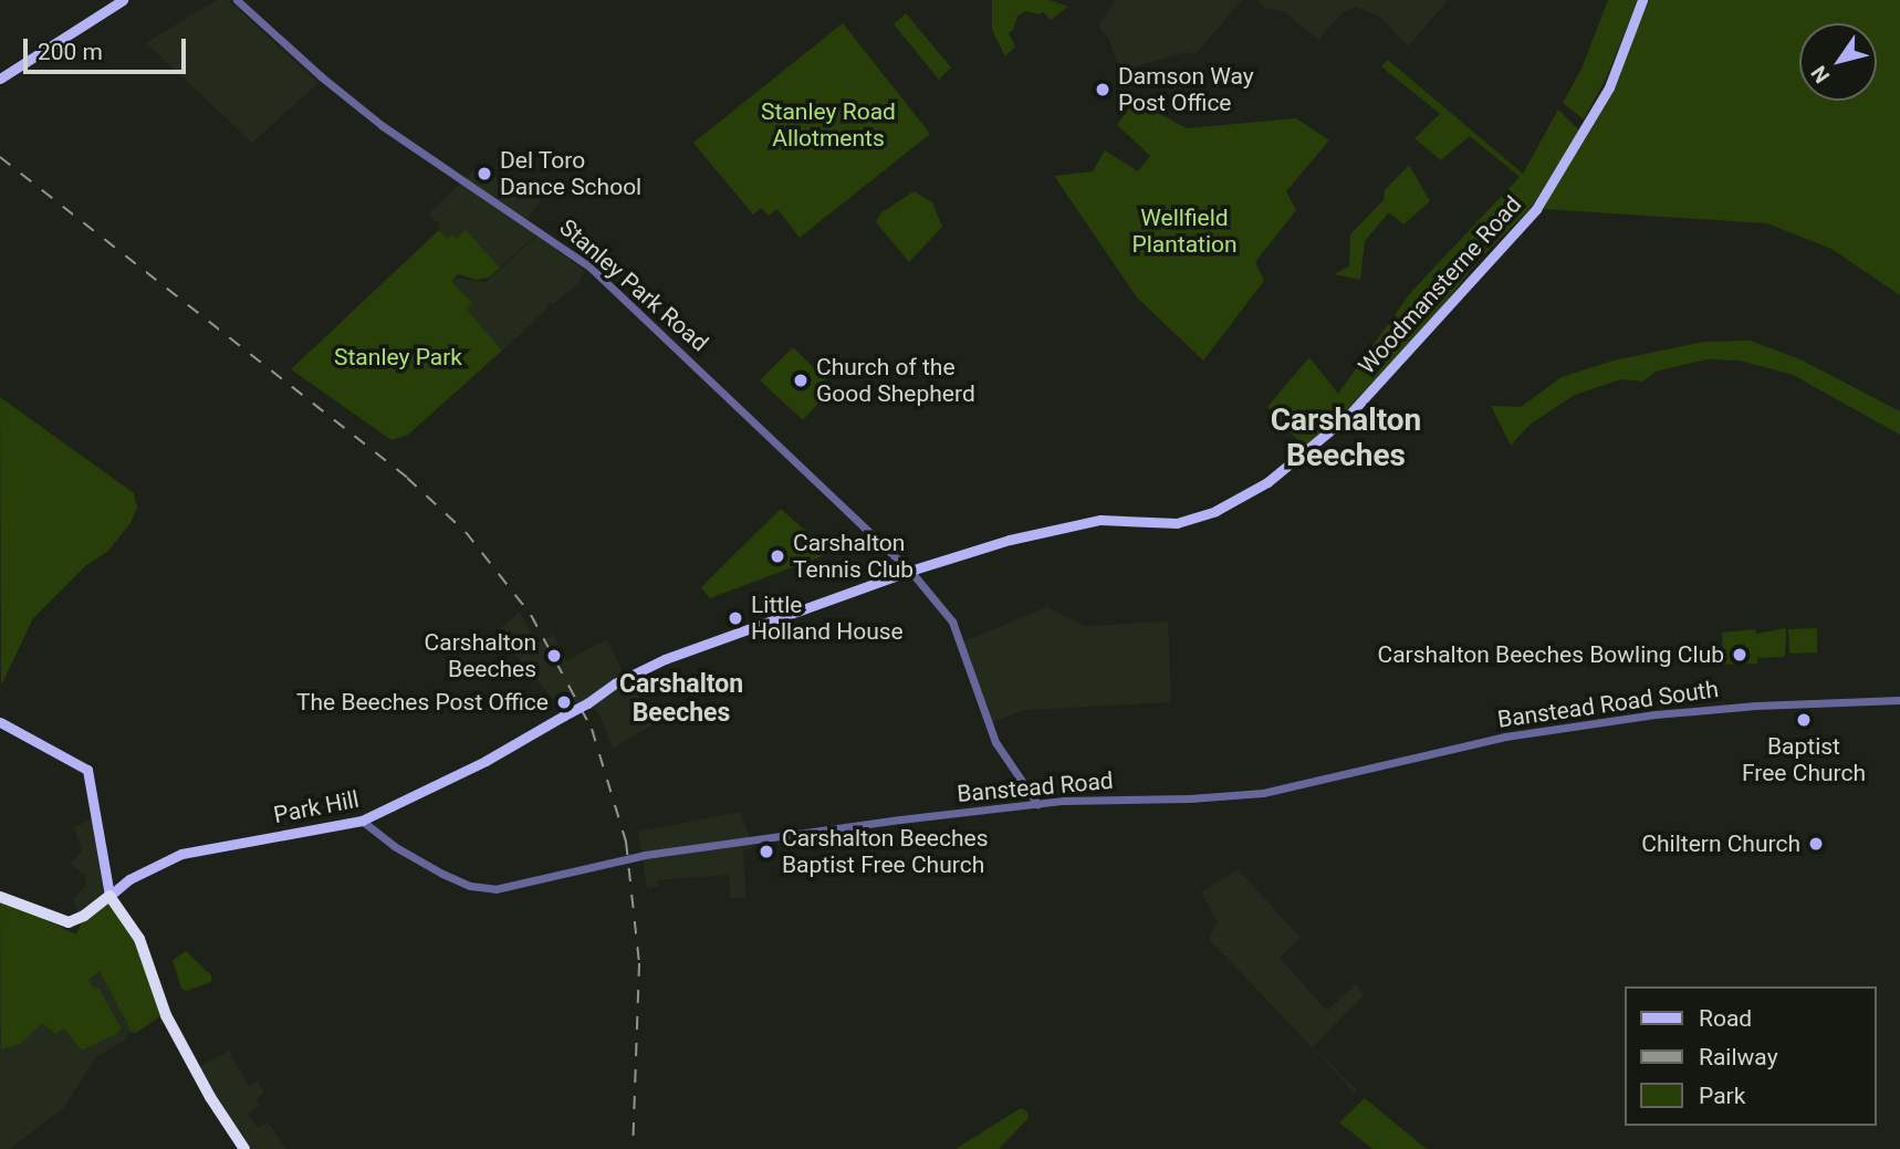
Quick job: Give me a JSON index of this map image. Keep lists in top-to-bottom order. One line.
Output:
{"streets":{"main road":["Woodmansterne Road","Park Hill"],"street":["Stanley Park Road","Banstead Road South","Banstead Road"]},"crossings":[["Stanley Park Road","Woodmansterne Road"],["Stanley Park Road","Banstead Road"],["Woodmansterne Road","Park Hill"],["Banstead Road South","Banstead Road"],["Banstead Road","Park Hill"]],"districts":["Carshalton Beeches","Carshalton Beeches"],"parks":["Stanley Road Allotments","Wellfield Plantation","Stanley Park"],"places":["Damson Way Post Office","Del Toro Dance School","Church of the Good Shepherd","Carshalton Tennis Club","Little Holland House","Carshalton Beeches Bowling Club","Carshalton Beeches","The Beeches Post Office","Baptist Free Church","Chiltern Church","Carshalton Beeches Baptist Free Church"],"legend":["Road","Railway","Park"],"scale_bar":"200 m","north":"bottom left"}
